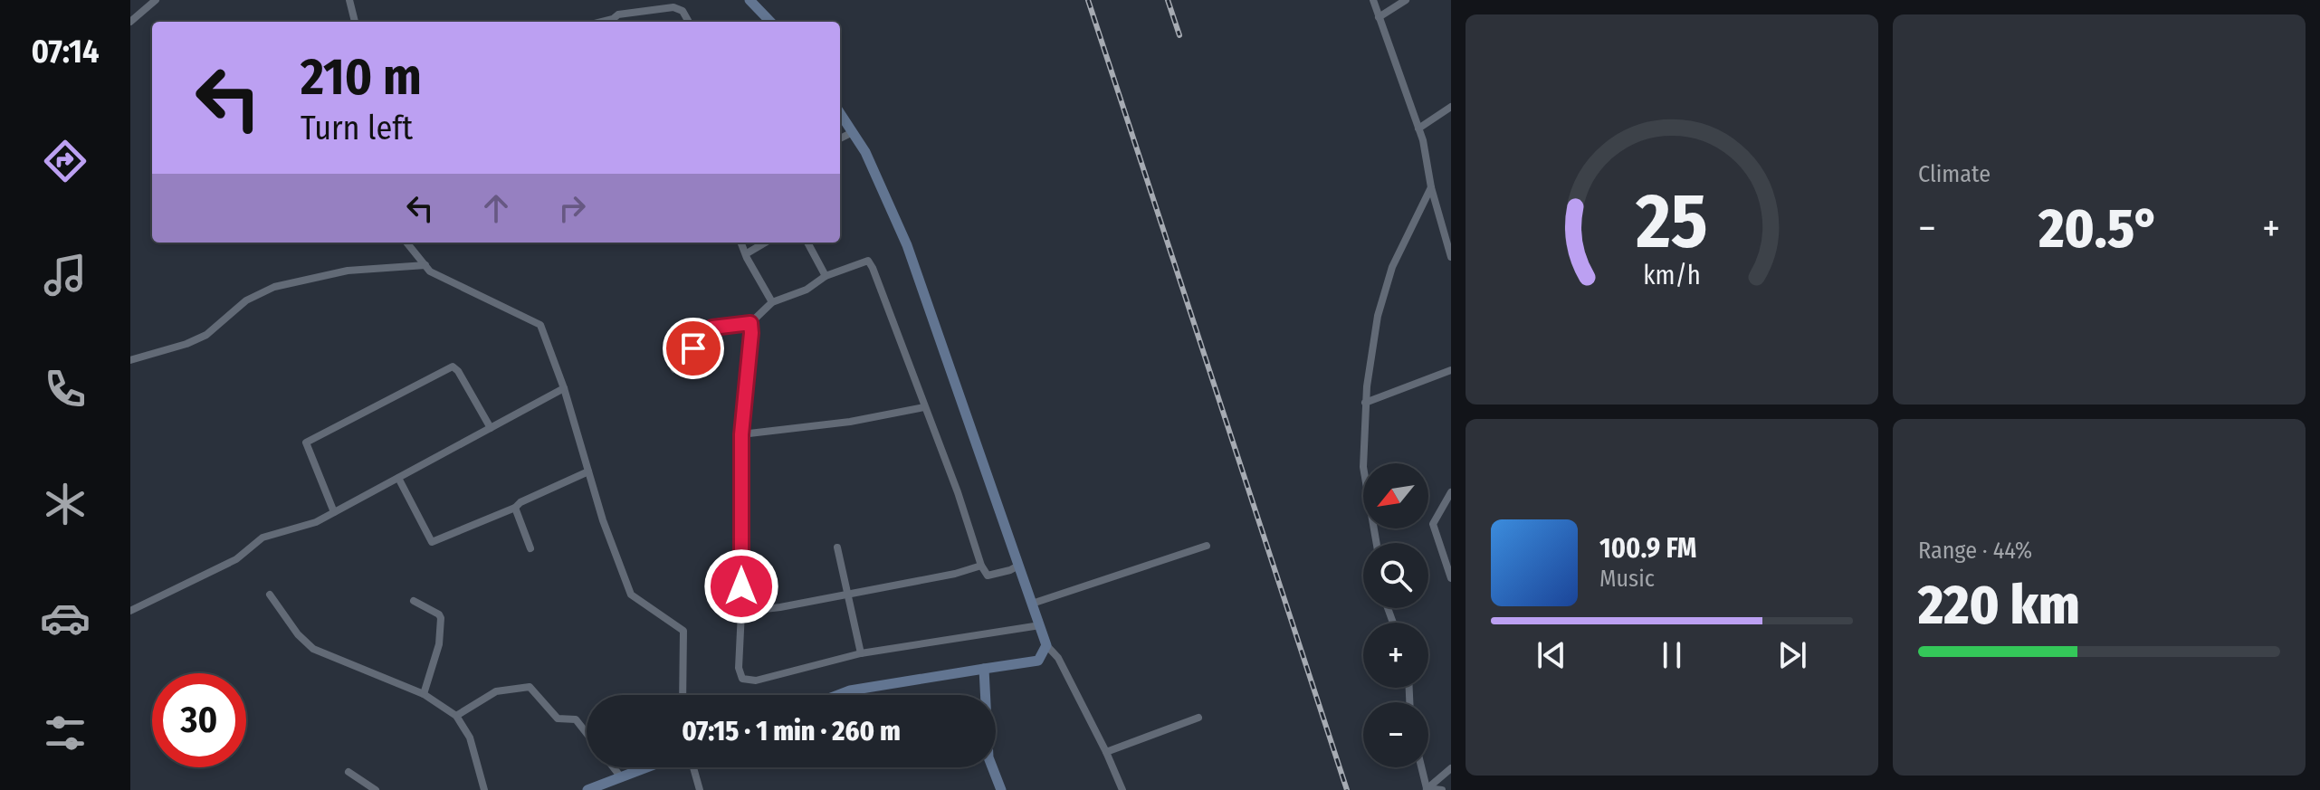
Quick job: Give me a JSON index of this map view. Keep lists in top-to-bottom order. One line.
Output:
{"north":"bottom left","page":{"tabs":"07:14","tile":["Climate",["Range · 44%","220 km"]],"turn":["210 m","Turn left"],"heat":["−","20.5°","+"],"map_buttons":["+","−"],"song":["100.9 FM","Music"],"limit":"30","trip":"07:15 · 1 min · 260 m","gauge":["25","km/h"]}}
